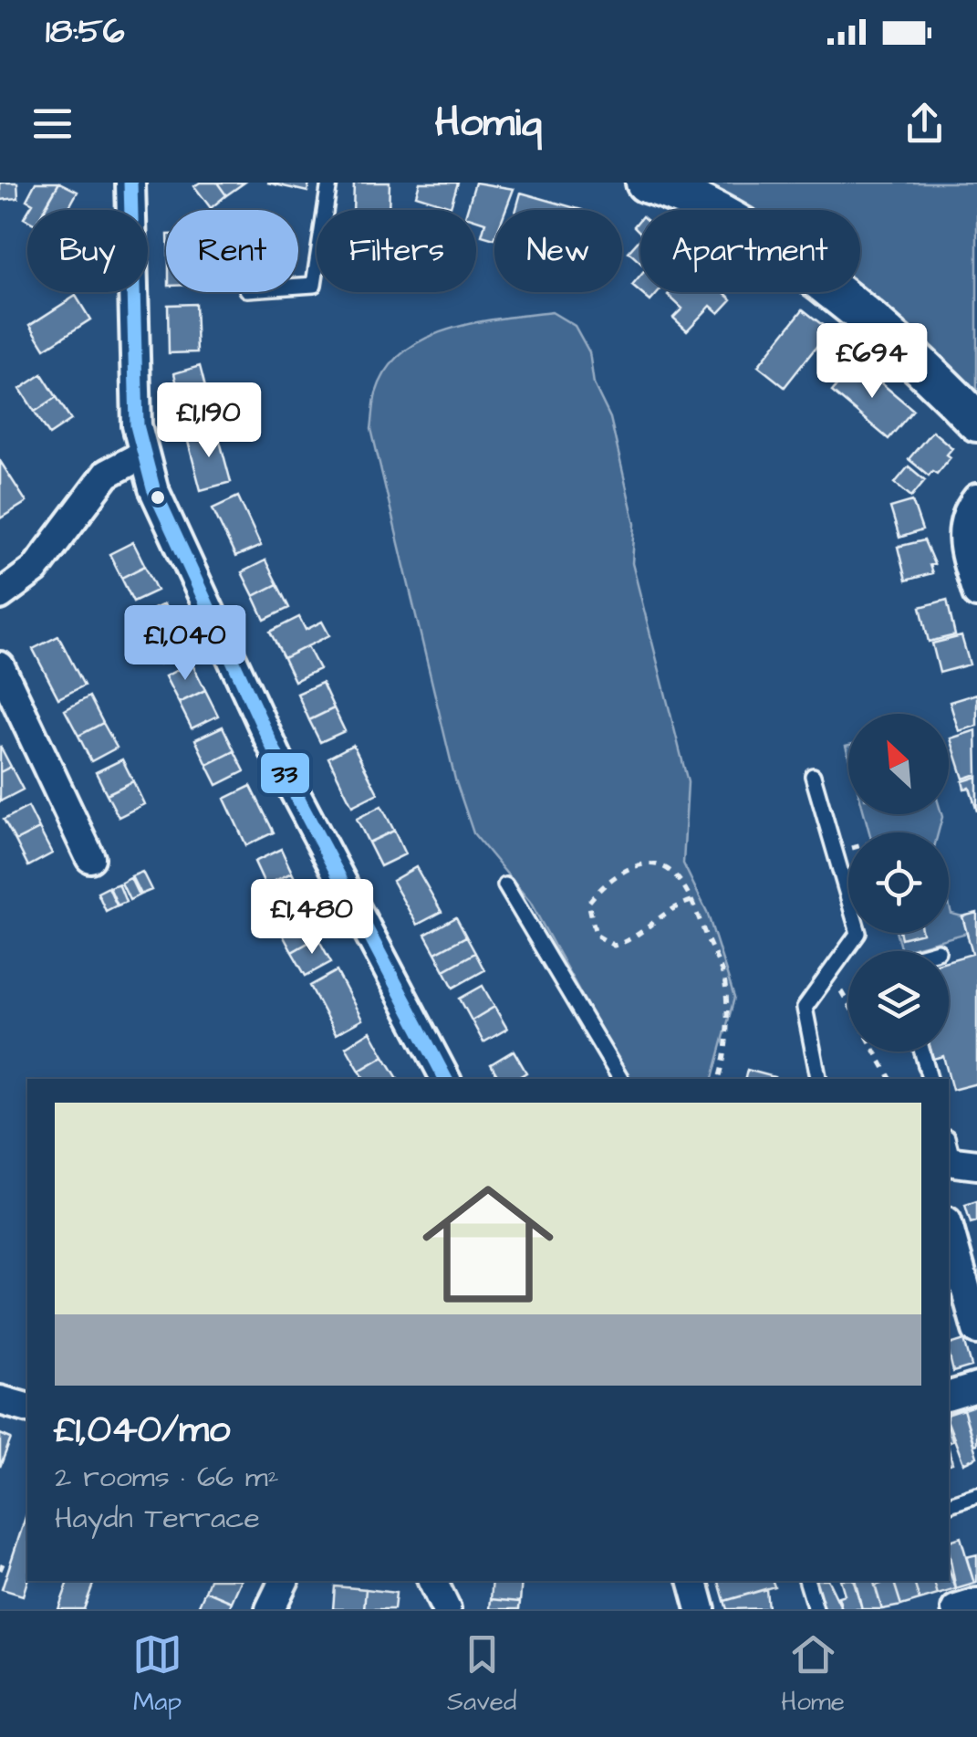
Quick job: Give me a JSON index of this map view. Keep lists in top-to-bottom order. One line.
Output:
{"lines":["transit line 33"],"north":"top left","page":{"status":"18:56","header":"Homiq","chip":["Buy","Rent","Filters","New","Apartment"],"price":["£694","£1,190","£1,040","£1,480"],"list":[{"name":"£1,040/mo","note":"2 rooms · 66 m² · Haydn Terrace"}],"tabs":["Map","Saved","Home"]}}
